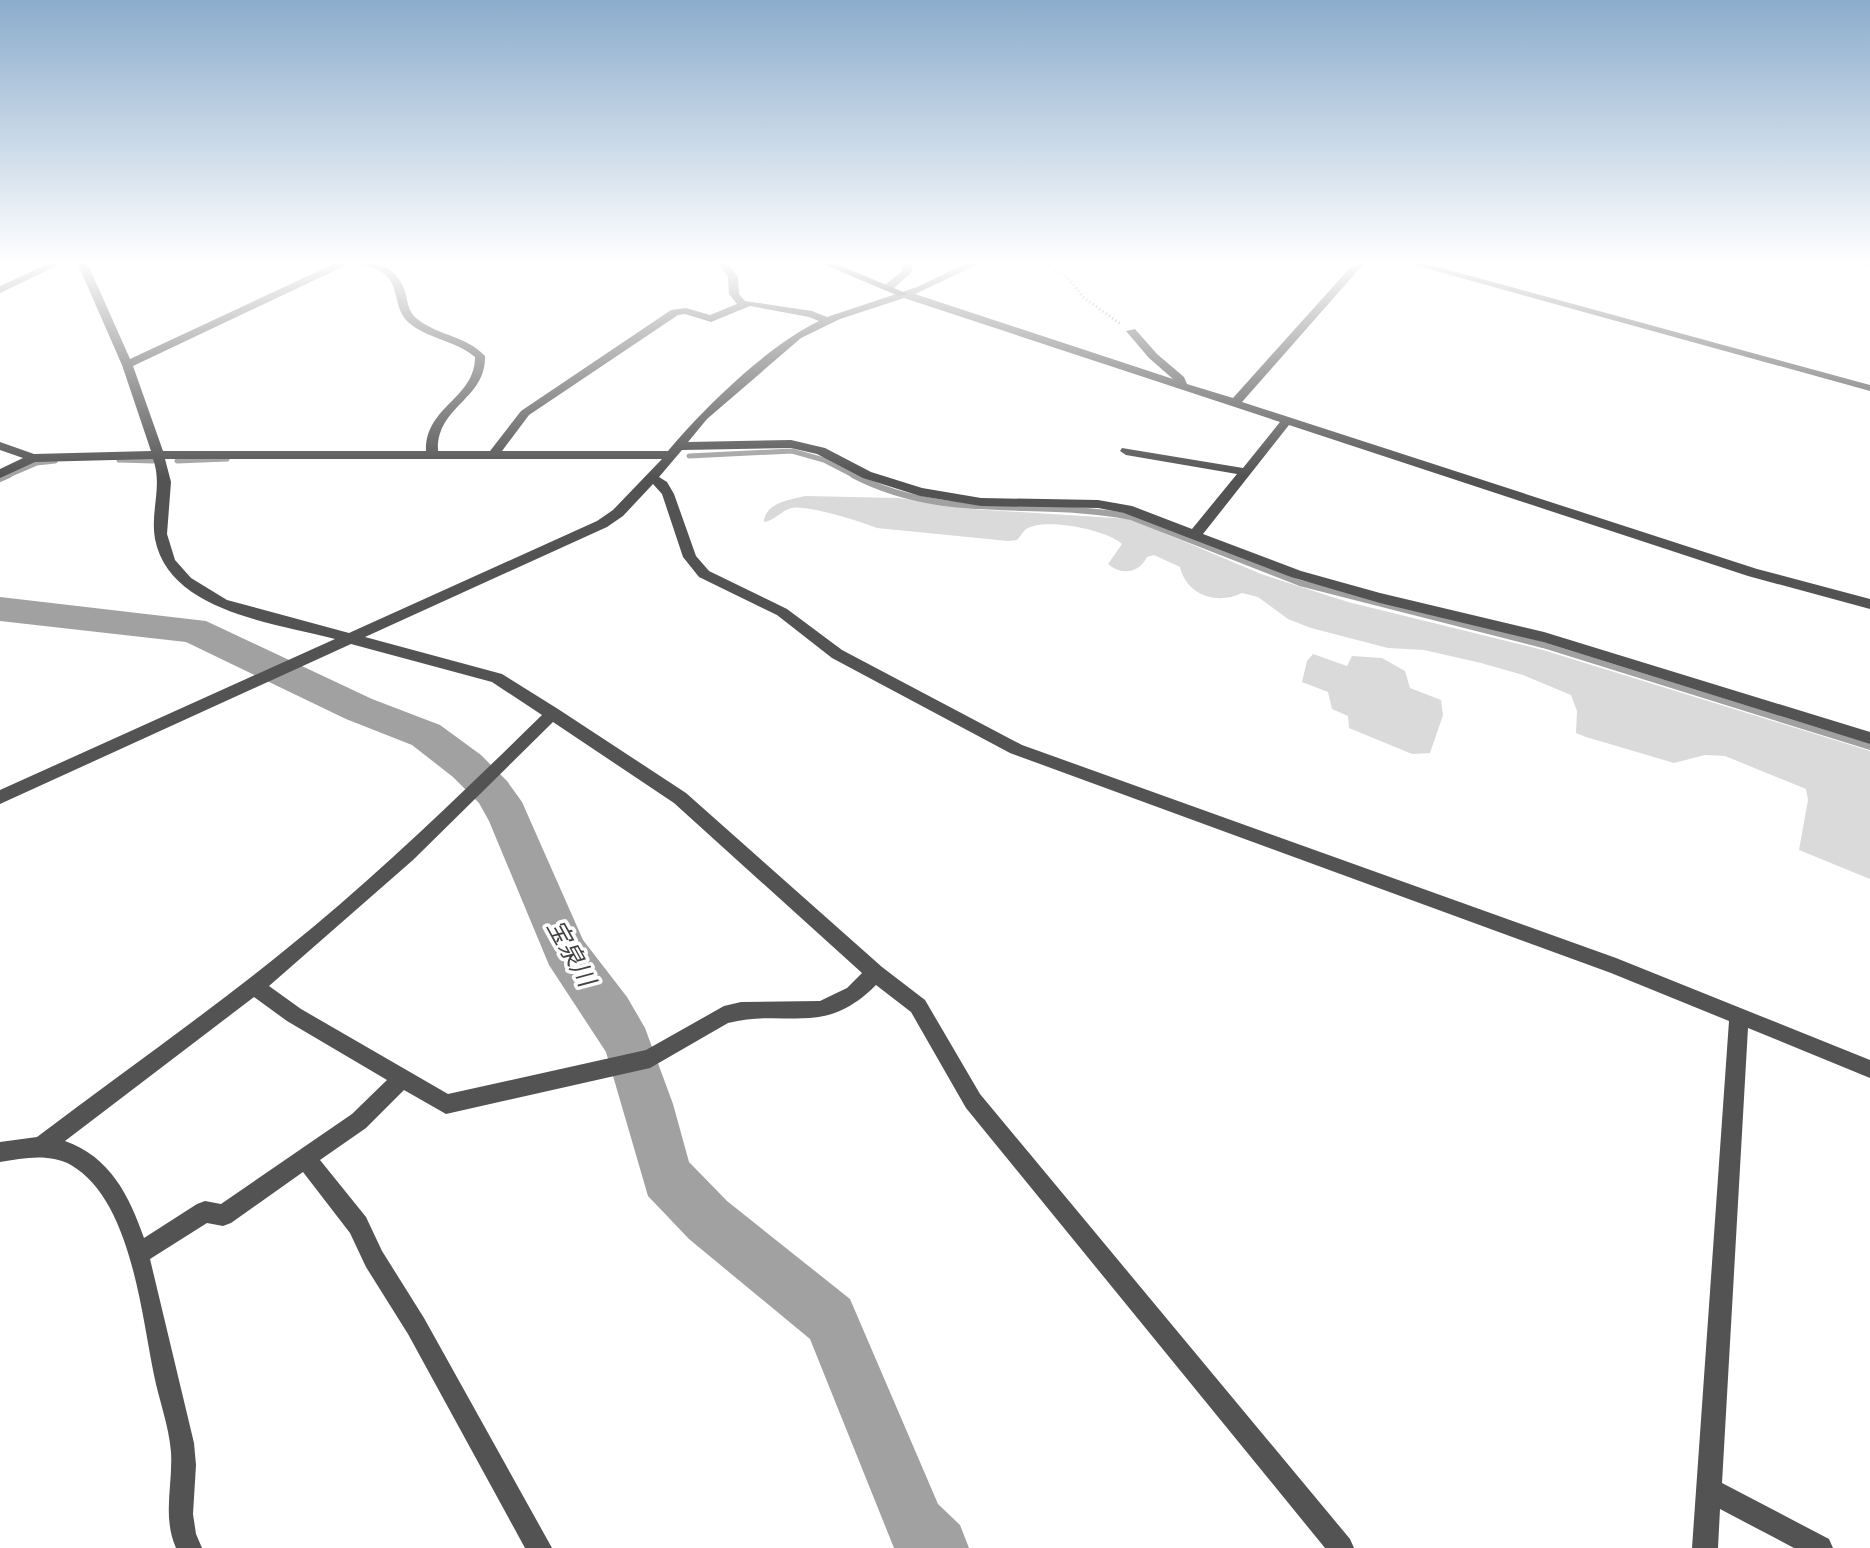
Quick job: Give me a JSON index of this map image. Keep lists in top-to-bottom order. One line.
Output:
{"water":["宝泉川"]}
